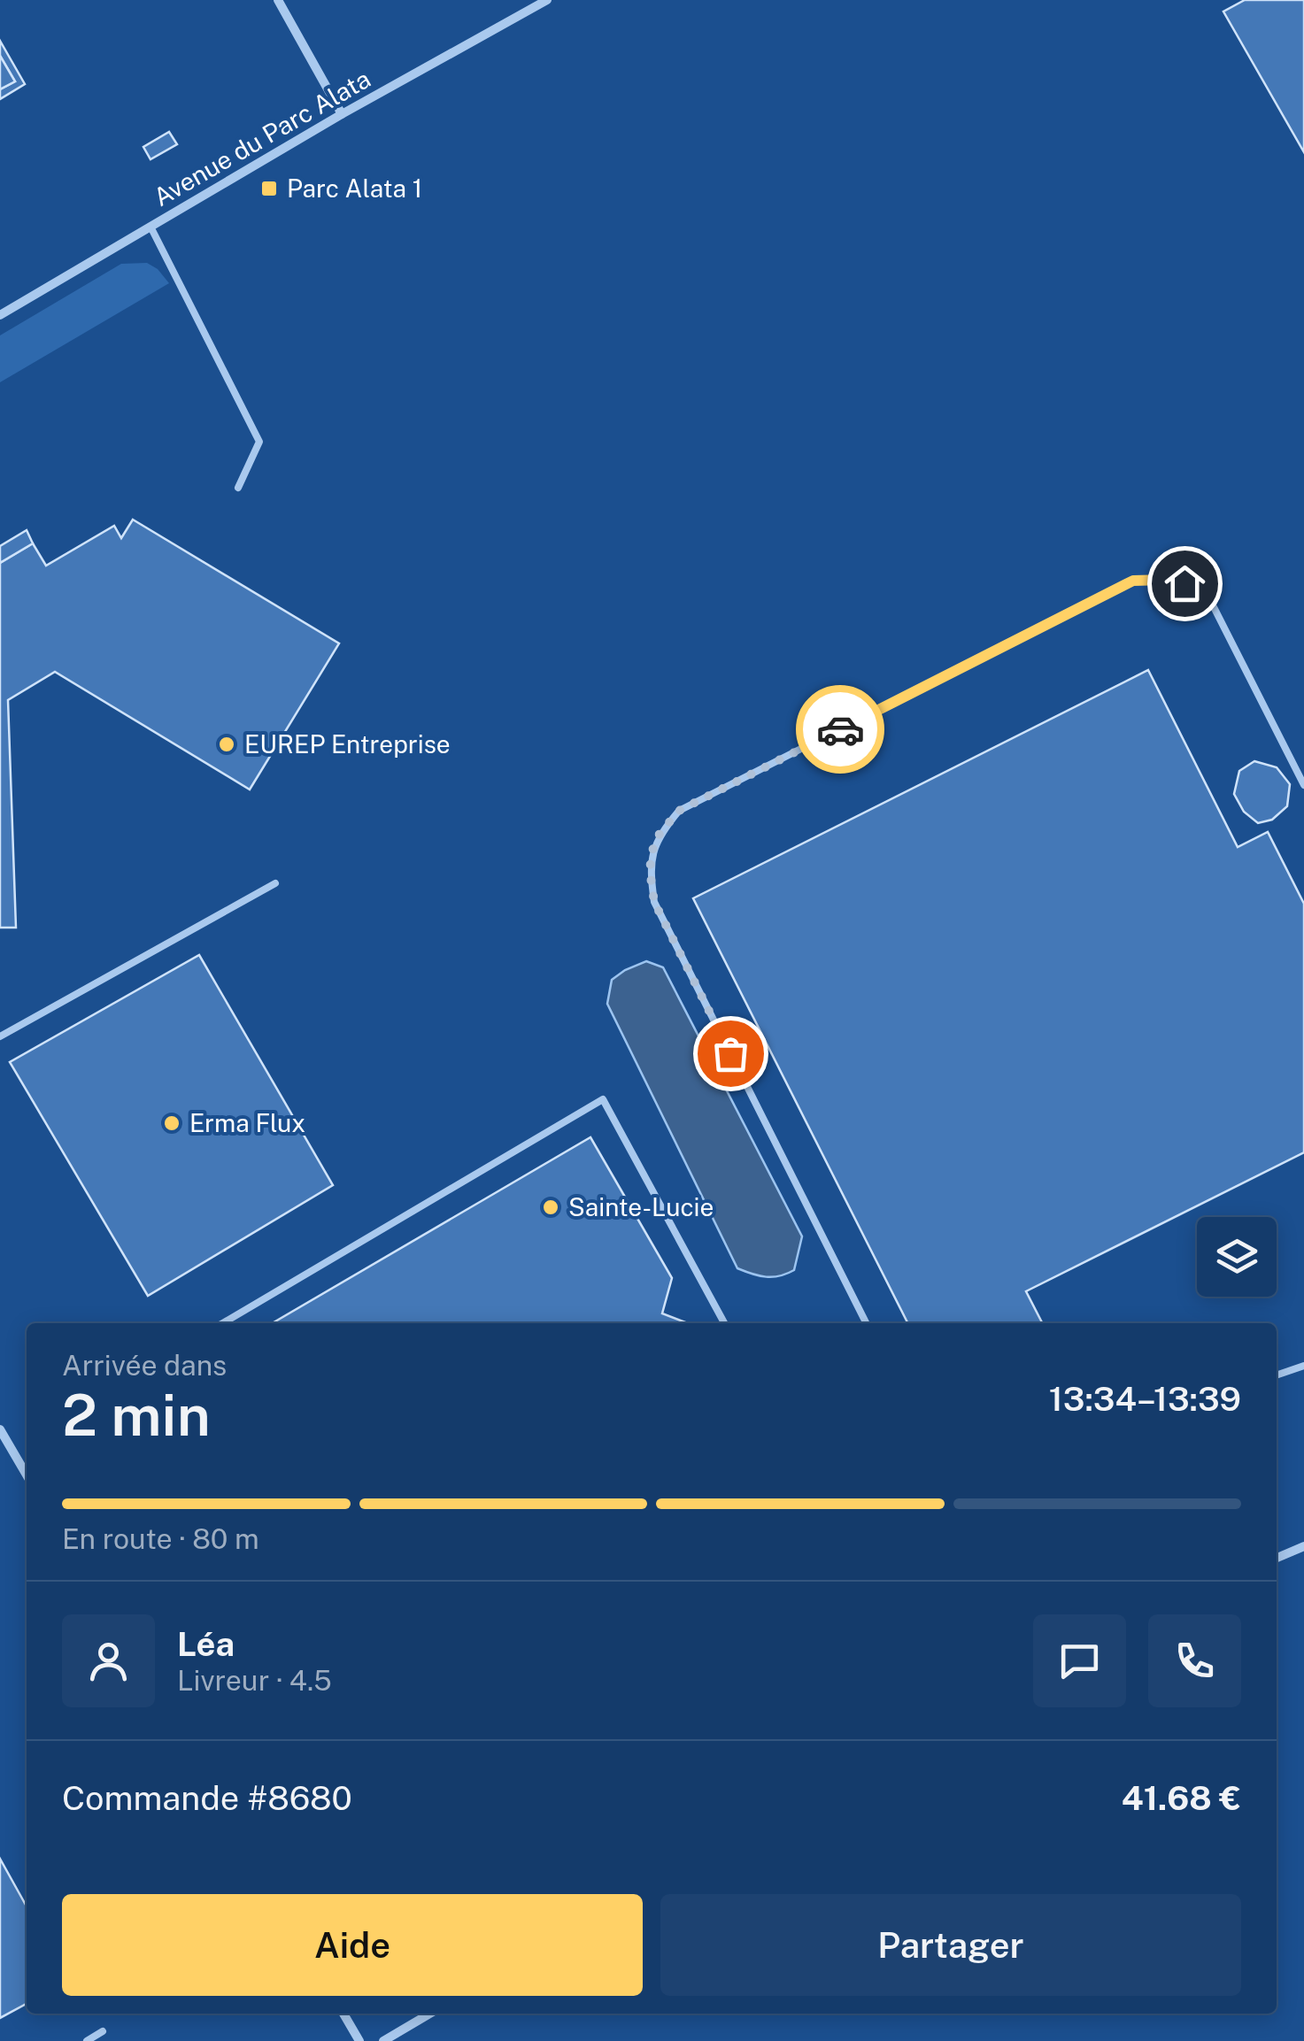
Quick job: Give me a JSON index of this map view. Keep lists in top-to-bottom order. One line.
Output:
{"streets":{"street":["Avenue du Parc Alata"]},"places":{"transit":["Parc Alata 1"],"other":["EUREP Entreprise","Erma Flux","Sainte-Lucie"]},"page":{"heading":["2 min","Arrivée dans","13:34–13:39"],"panel":["Léa","Livreur · 4.5","Commande #8680","41.68 €"],"bar":"En route · 80 m","buttons":["Aide","Partager"]}}
